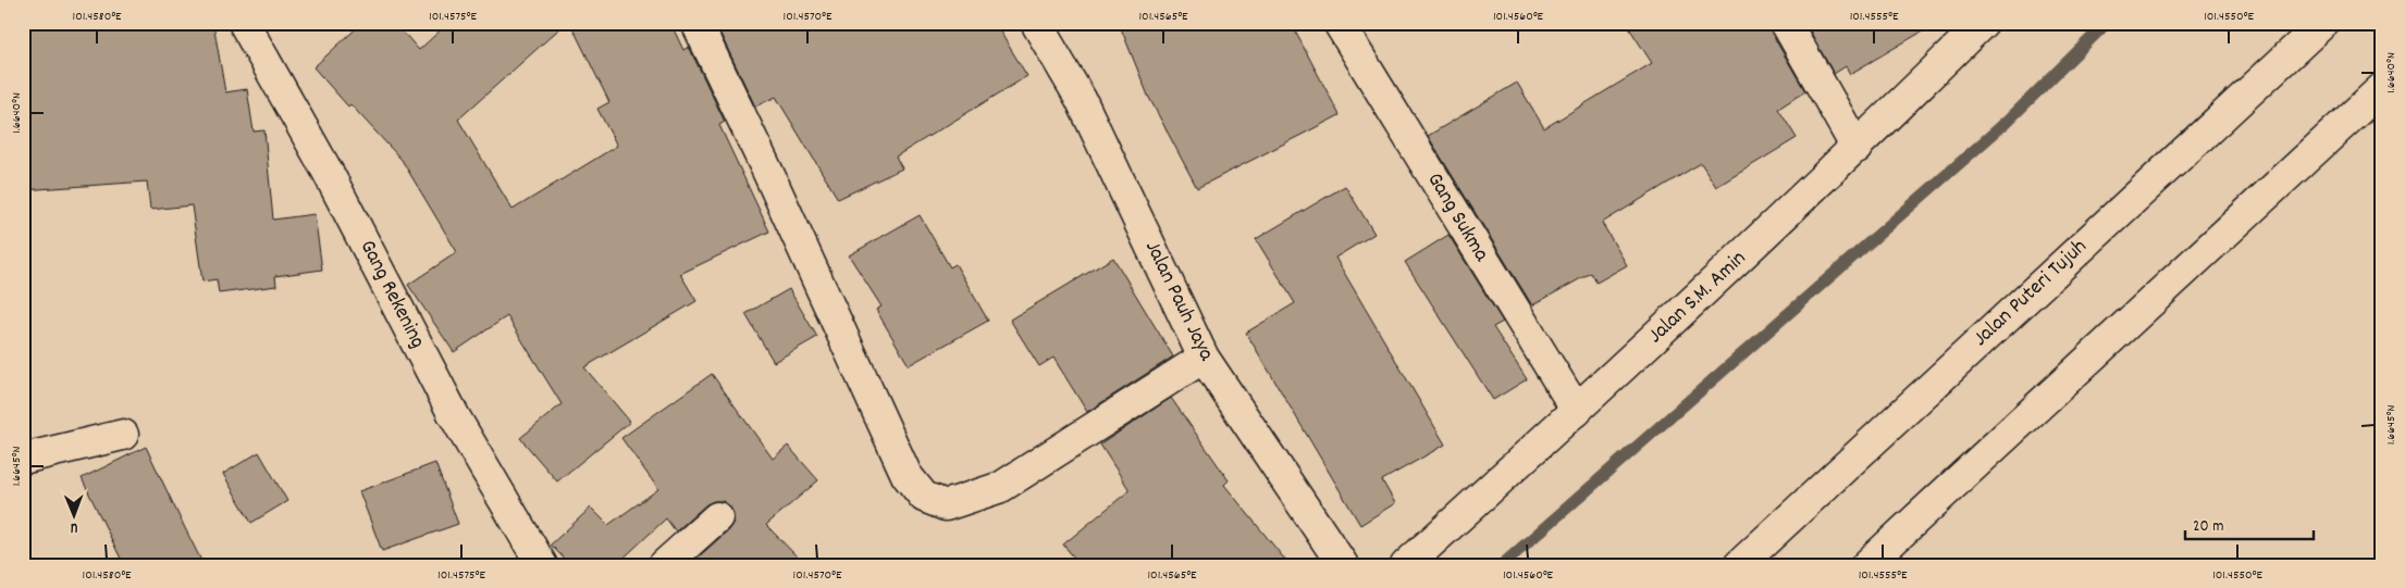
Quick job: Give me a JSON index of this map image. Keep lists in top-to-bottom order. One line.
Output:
{"streets":{"main road":["Gang Sukma","Jalan Puteri Tujuh","Gang Rekening","Jalan S.M. Amin","Jalan Pauh Jaya"]},"crossings":[["Gang Sukma","Jalan S.M. Amin"]],"scale_bar":"20 m","north":"bottom","coordinates":["101.4580°E","101.4575°E","101.4570°E","101.4565°E","101.4560°E","101.4555°E","101.4550°E","1.6640°N","1.6645°N"]}
